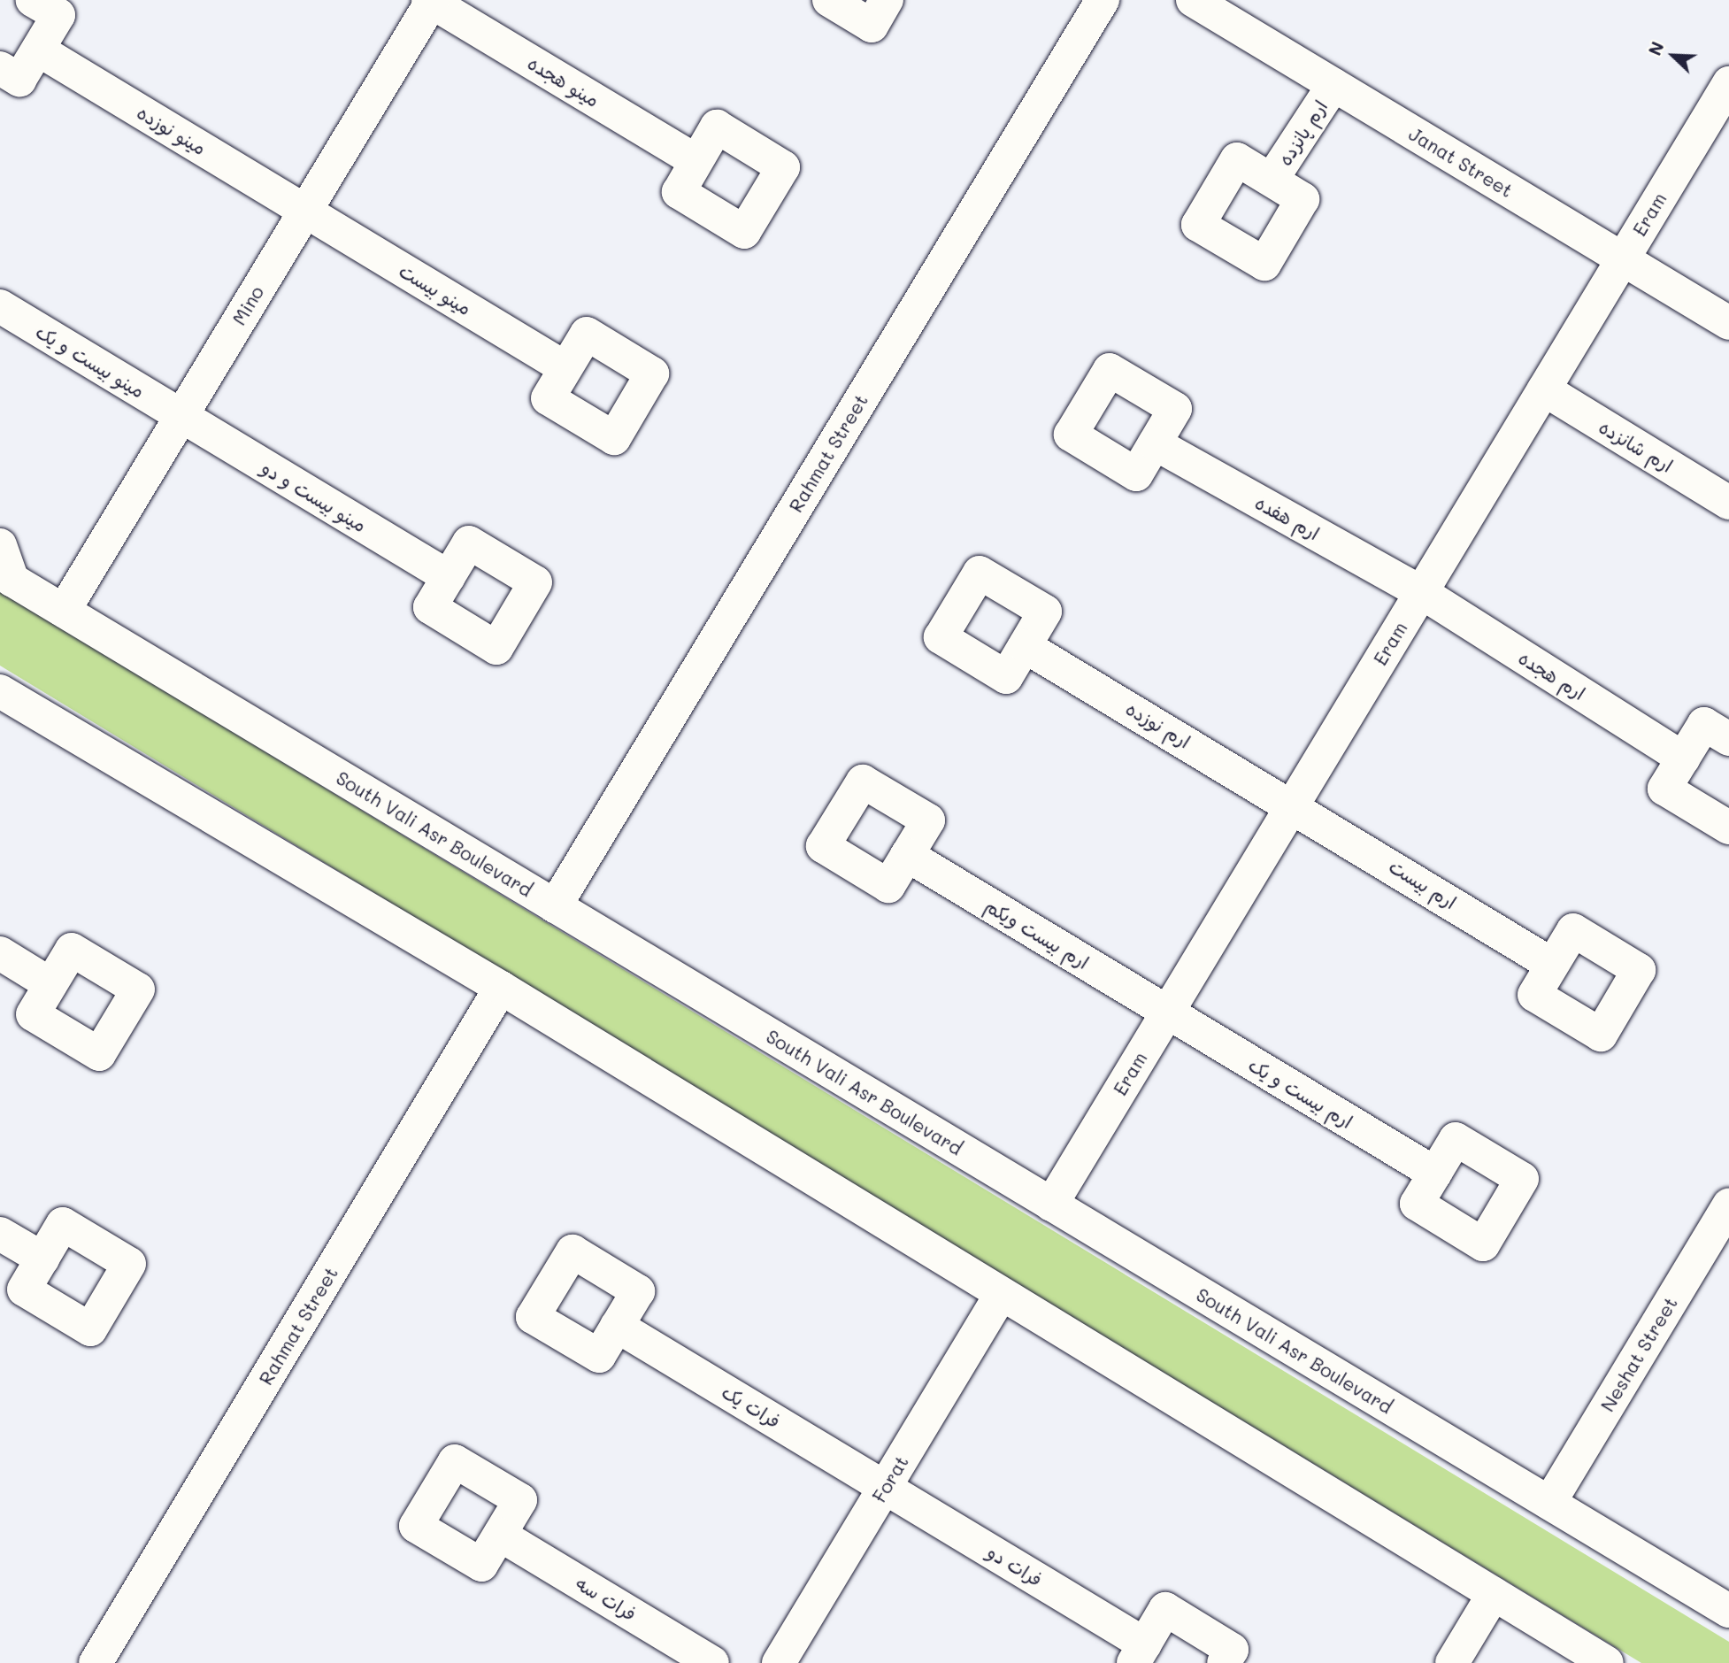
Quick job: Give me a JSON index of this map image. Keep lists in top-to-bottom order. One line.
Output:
{"streets":{"street":["مینو هجده","مینو نوزده","ارم پانزده","Janat Street","Eram","مینو بیست","Mino","مینو بیست و یک","ارم شانزده","Rahmat Street","مینو بیست و دو","ارم هفده","ارم هجده","ارم نوزده","South Vali Asr Boulevard","ارم بیست","ارم بیست ویکم","ارم بیست و یک","Neshat Street","فرات یک","Forat","فرات دو","فرات سه"]},"crossings":[["مینو هجده","Mino"],["مینو نوزده","مینو بیست"],["مینو نوزده","Mino"],["ارم پانزده","Janat Street"],["Janat Street","Eram"],["Eram","ارم شانزده"],["Eram","ارم هفده"],["Eram","ارم هجده"],["Eram","ارم نوزده"],["Eram","South Vali Asr Boulevard"],["Eram","ارم بیست"],["Eram","ارم بیست ویکم"],["Eram","ارم بیست و یک"],["مینو بیست","Mino"],["Mino","مینو بیست و یک"],["Mino","مینو بیست و دو"],["Mino","South Vali Asr Boulevard"],["مینو بیست و یک","مینو بیست و دو"],["Rahmat Street","South Vali Asr Boulevard"],["ارم هفده","ارم هجده"],["ارم نوزده","ارم بیست"],["South Vali Asr Boulevard","Neshat Street"],["ارم بیست ویکم","ارم بیست و یک"],["فرات یک","Forat"],["فرات یک","فرات دو"],["Forat","فرات دو"]],"north":"top left"}
